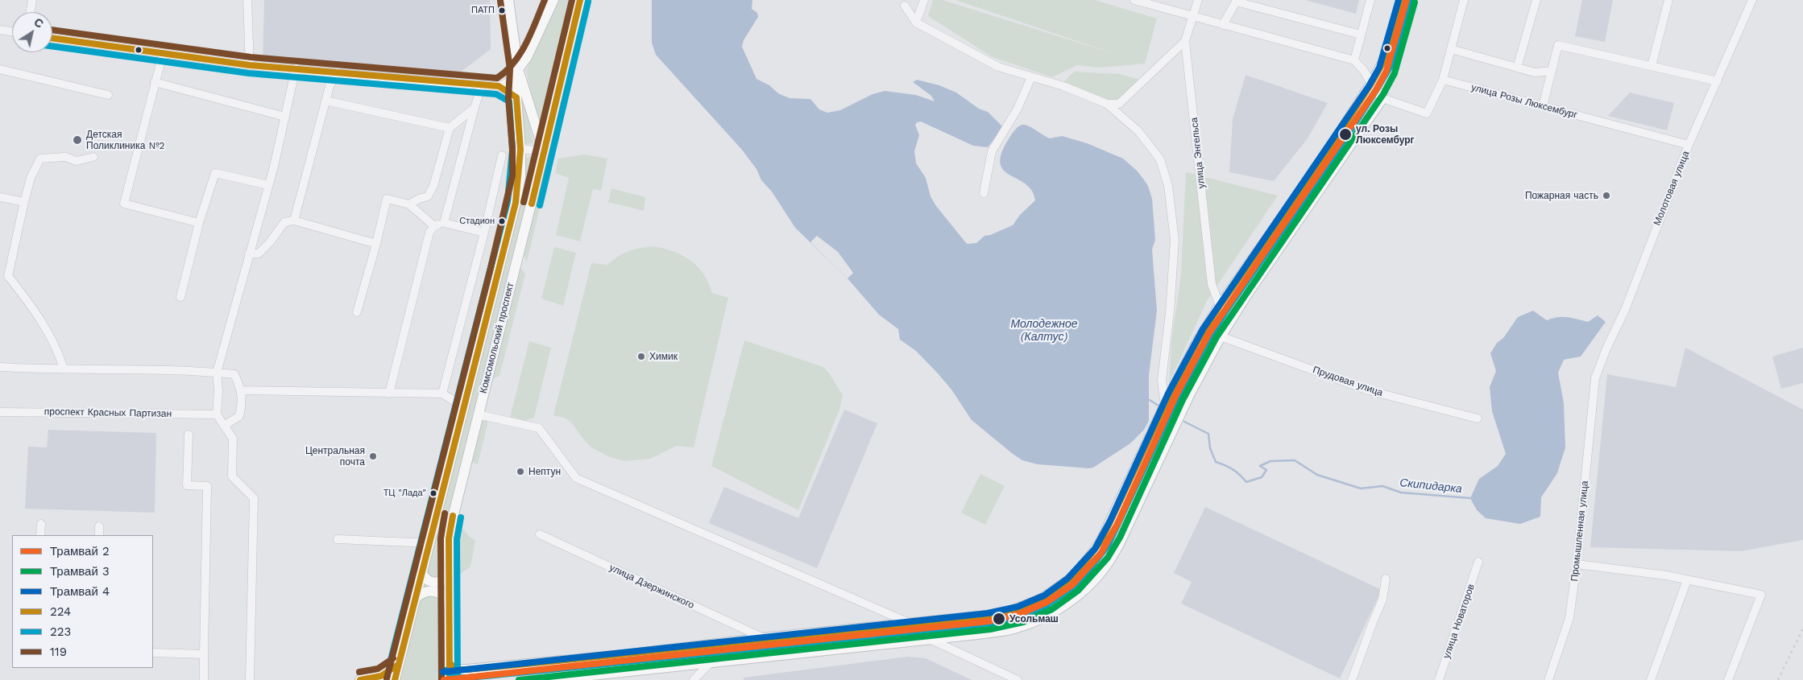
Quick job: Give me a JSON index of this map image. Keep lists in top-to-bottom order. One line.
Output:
{"streets":{"main road":["Комсомольский проспект"],"street":["улица Розы Люксембург","улица Энгельса","Молотовая улица","Прудовая улица","проспект Красных Партизан","Промышленная улица","улица Дзержинского","улица Новаторов"]},"crossings":[["улица Розы Люксембург","Молотовая улица"],["Молотовая улица","Промышленная улица"]],"water":["Молодежное (Калтус)","Скипидарка"],"places":["ПАТП","ул. Розы Люксембург","Детская Поликлиника №2","Пожарная часть","Стадион","Химик","Центральная почта","Нептун","ТЦ \"Лада\"","Усольмаш"],"lines":["tram line 2","tram line 4","transit line 224","transit line 119","transit line 223","tram line 3"],"legend":["Трамвай 2","Трамвай 3","Трамвай 4","224","223","119"],"north":"top right"}
